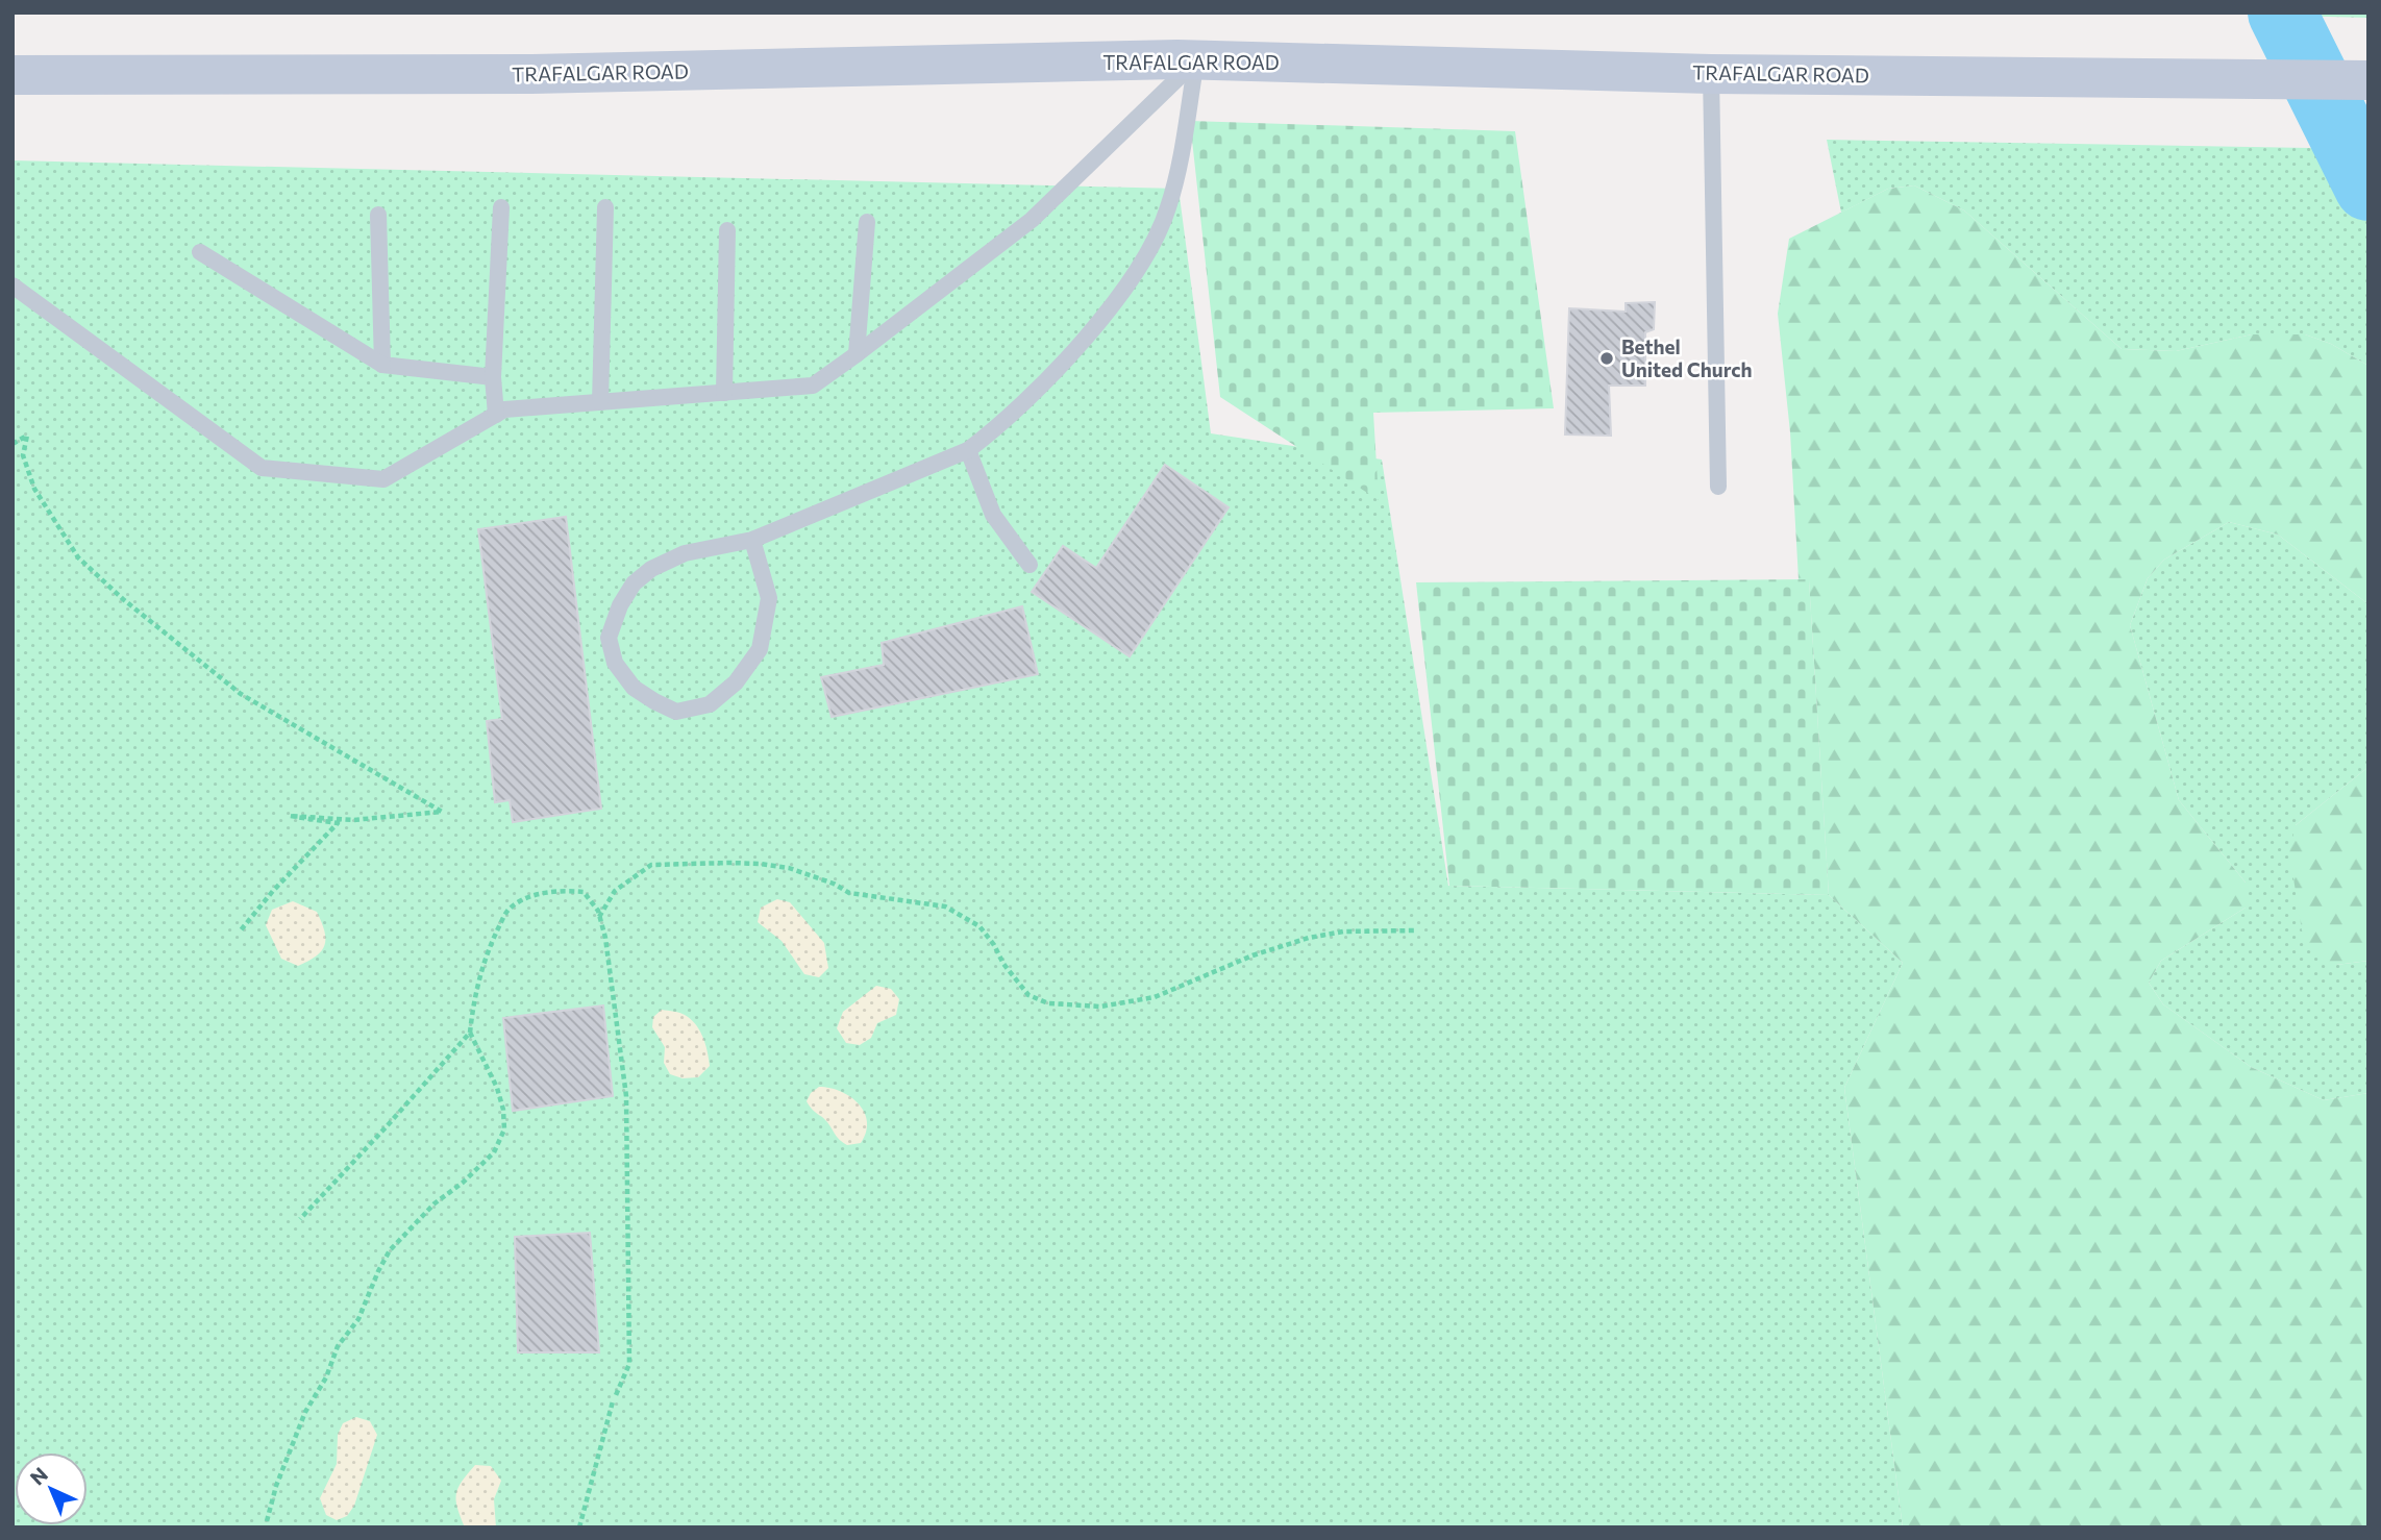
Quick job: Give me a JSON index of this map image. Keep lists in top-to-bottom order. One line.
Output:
{"streets":{"main road":["TRAFALGAR ROAD"]},"places":["Bethel United Church"],"north":"top left"}
